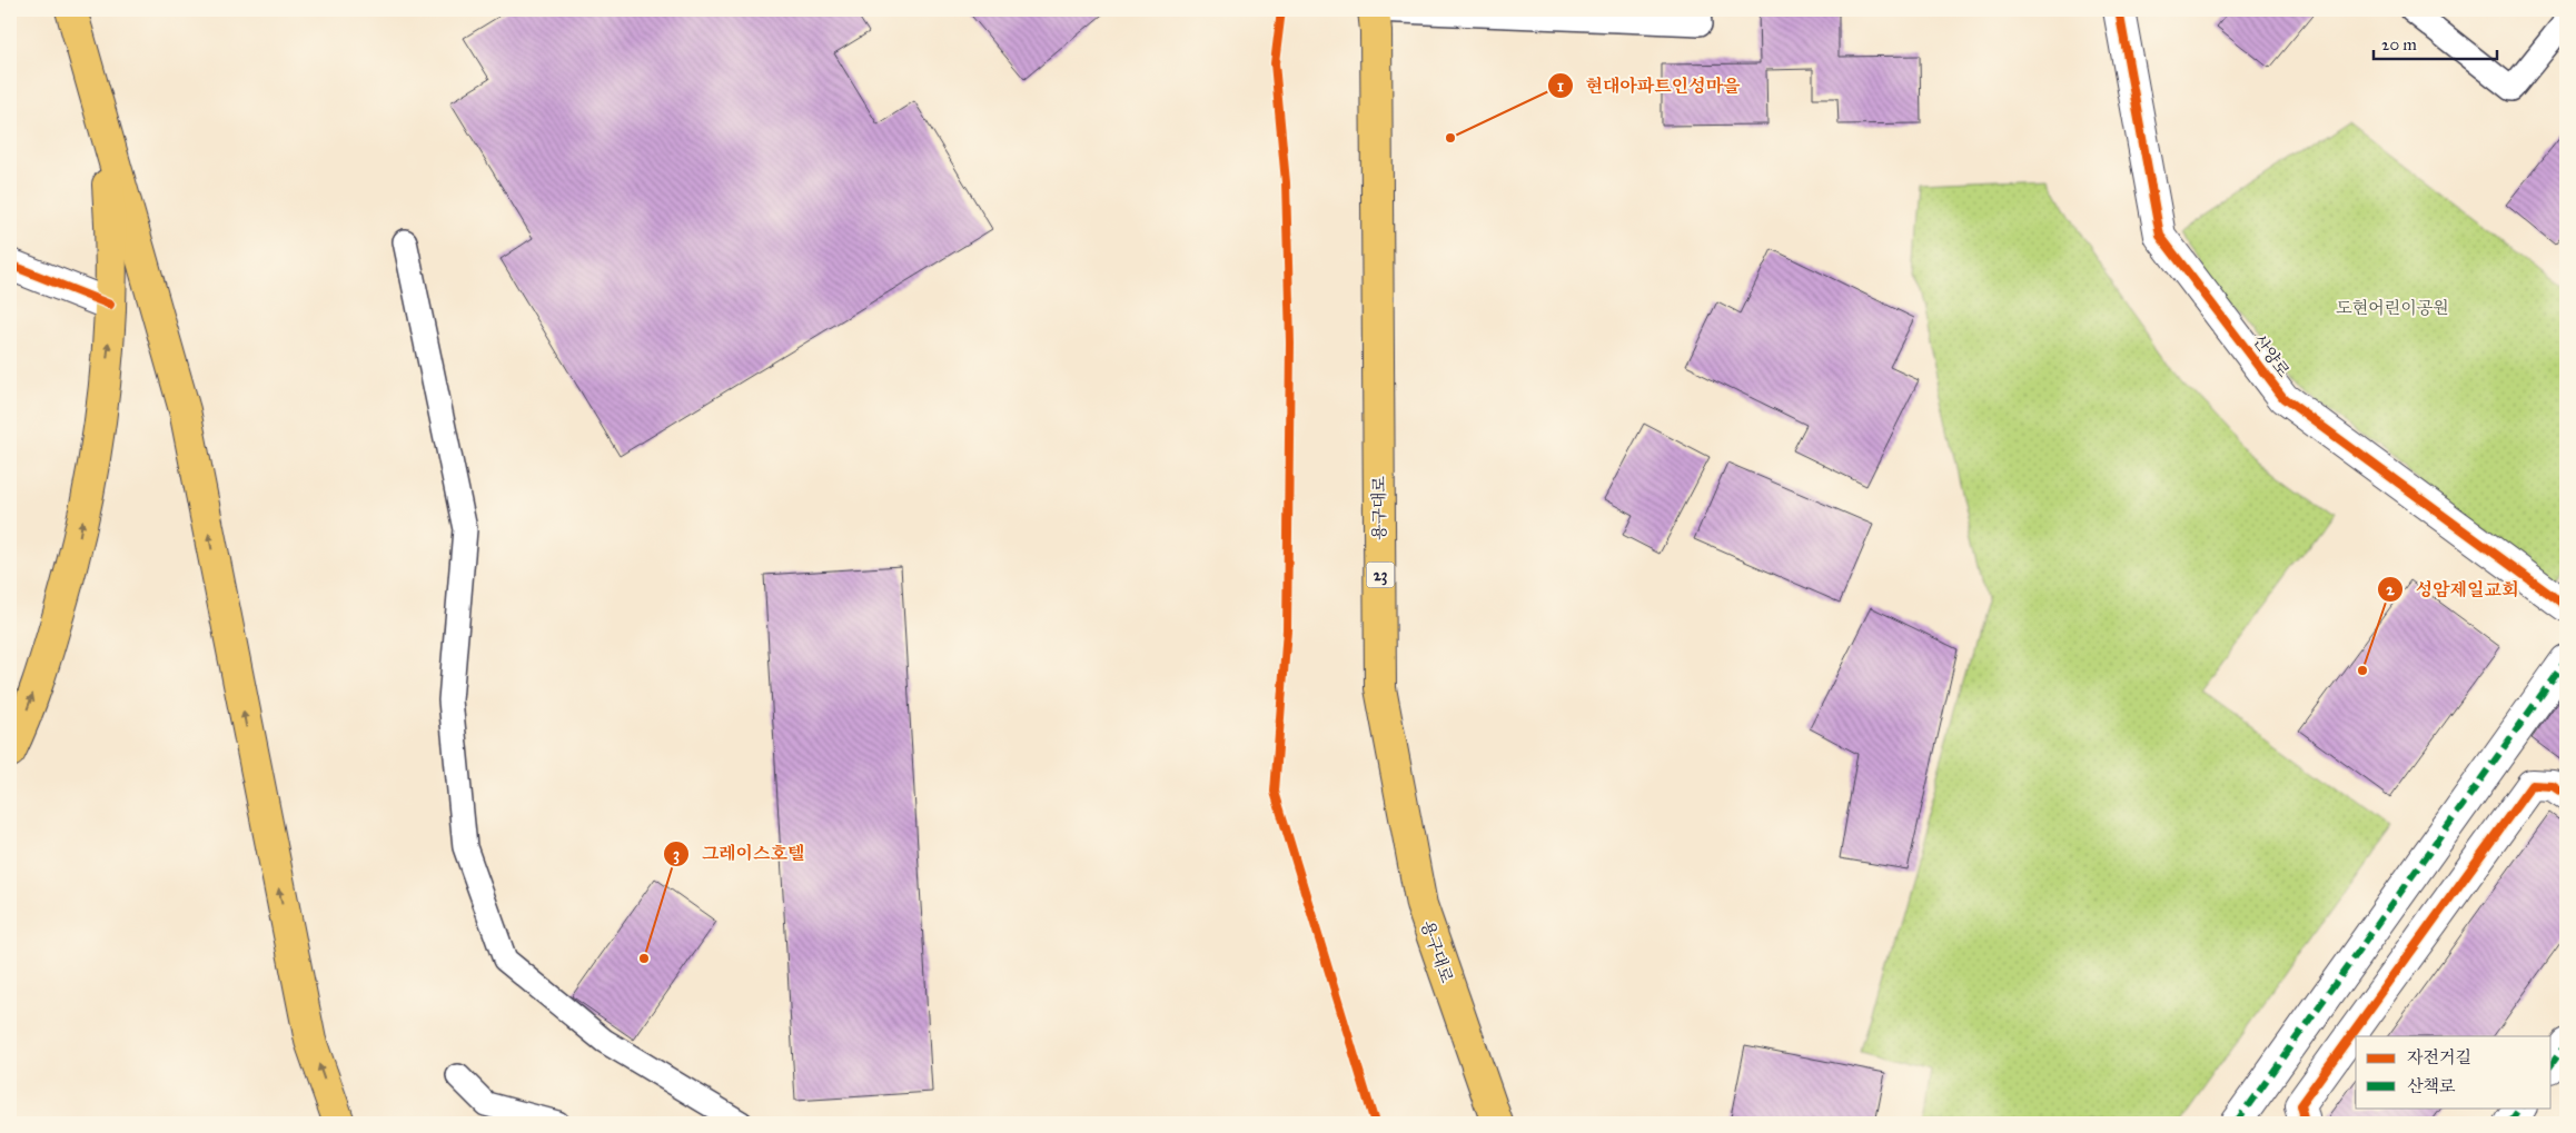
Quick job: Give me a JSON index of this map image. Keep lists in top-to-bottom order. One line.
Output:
{"streets":{"main road":["용구대로","23"],"street":["산양로"]},"parks":["도현어린이공원"],"places":["현대아파트인성마을","성암제일교회","그레이스호텔"],"legend":["자전거길","산책로"],"scale_bar":"20 m"}
